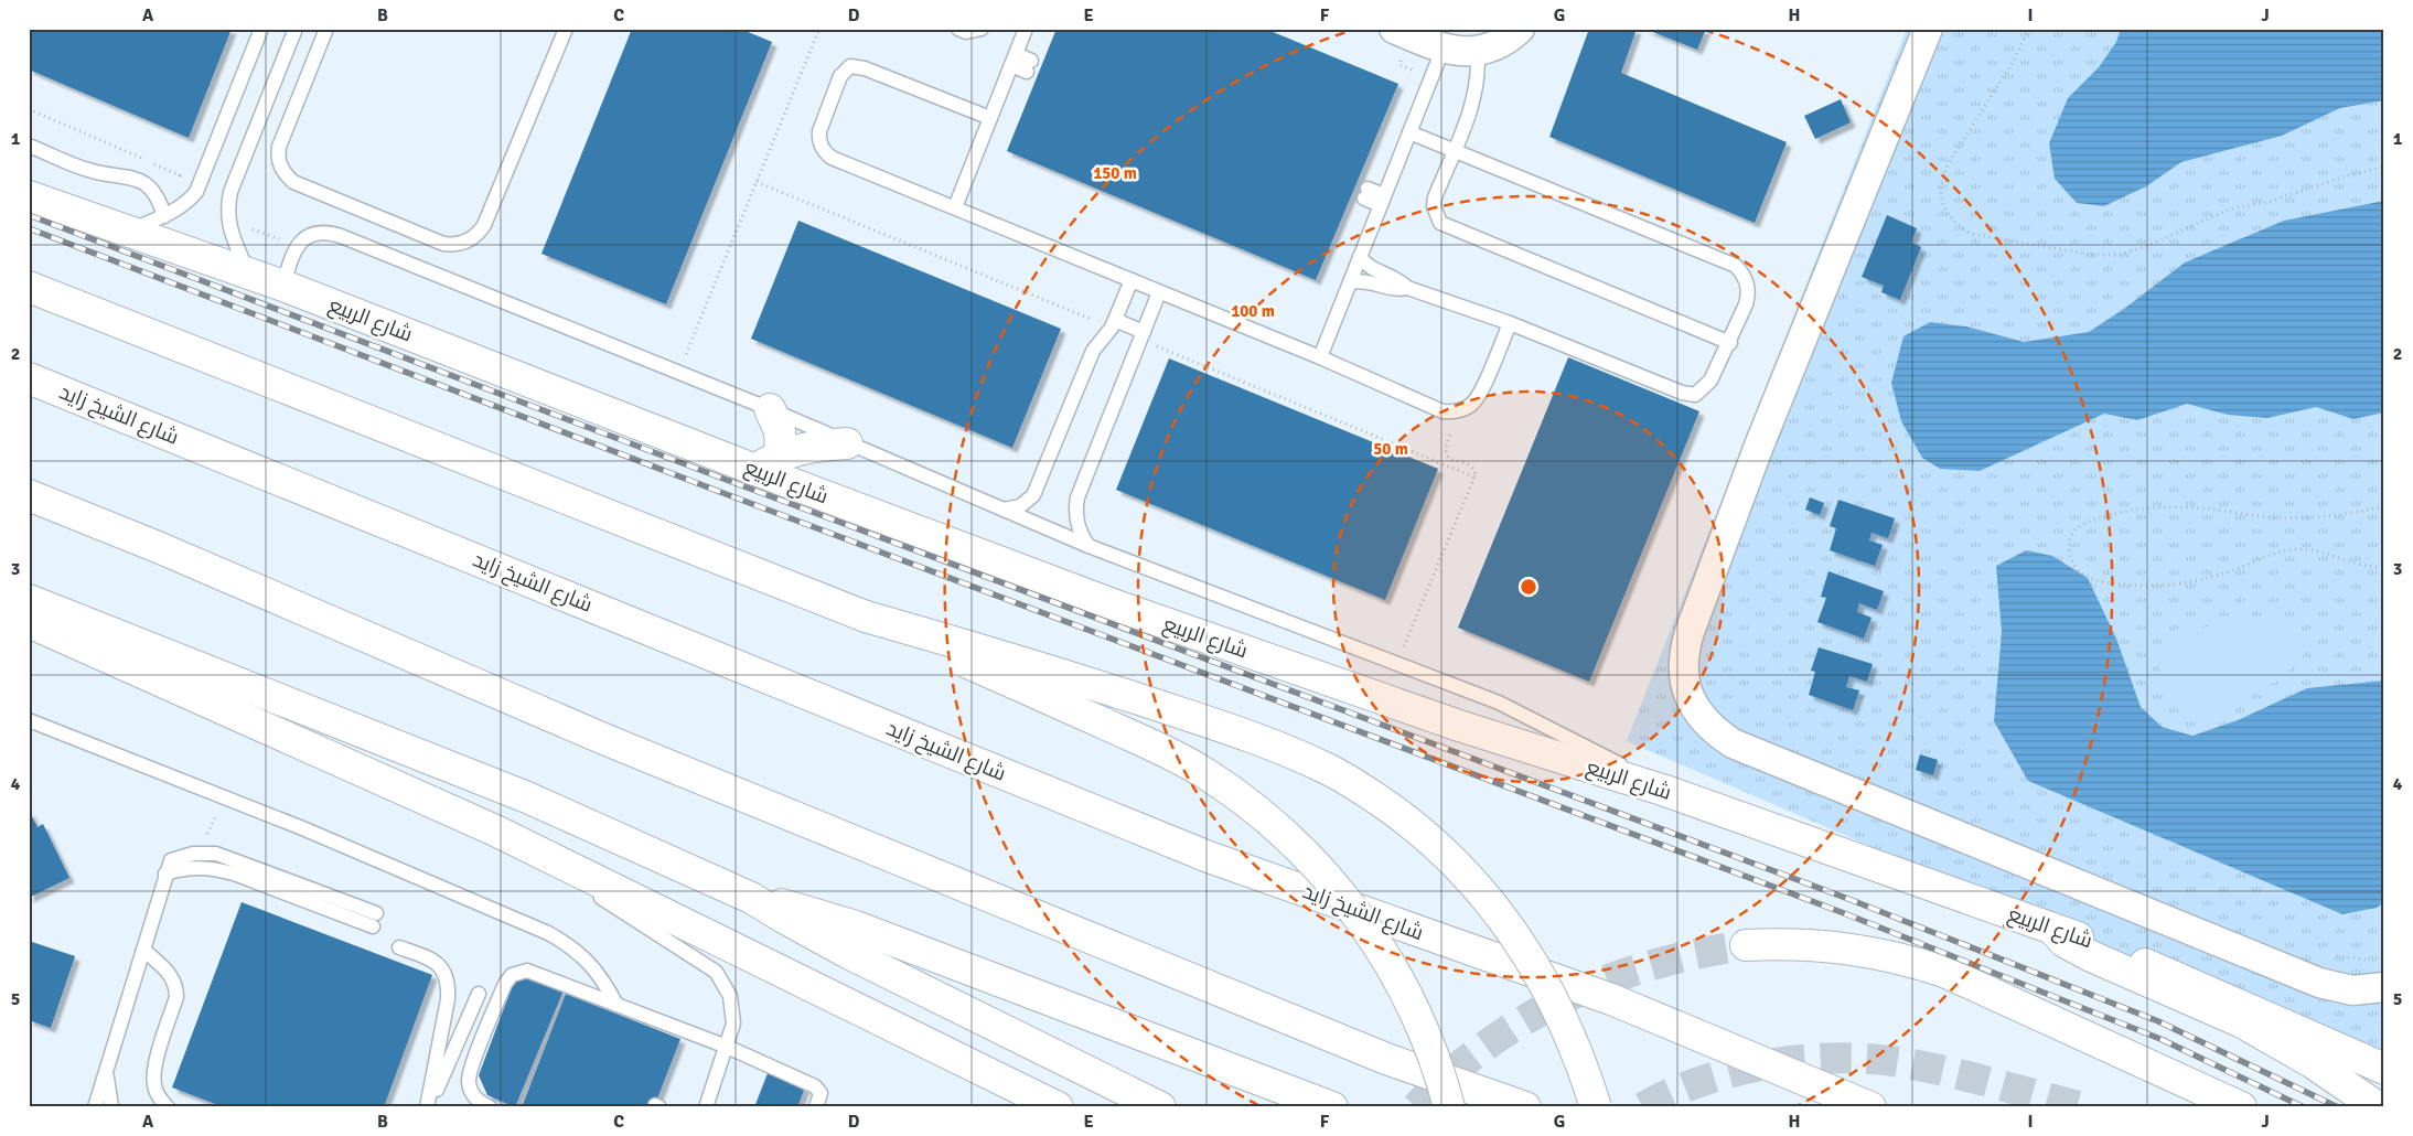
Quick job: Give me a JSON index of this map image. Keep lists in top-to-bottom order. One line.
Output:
{"streets":{"main road":["شارع الربيع","شارع الشيخ زايد"]},"grid":{"columns":["A","B","C","D","E","F","G","H","I","J"],"rows":["1","2","3","4","5"]},"rings":["150 m","100 m","50 m"]}
